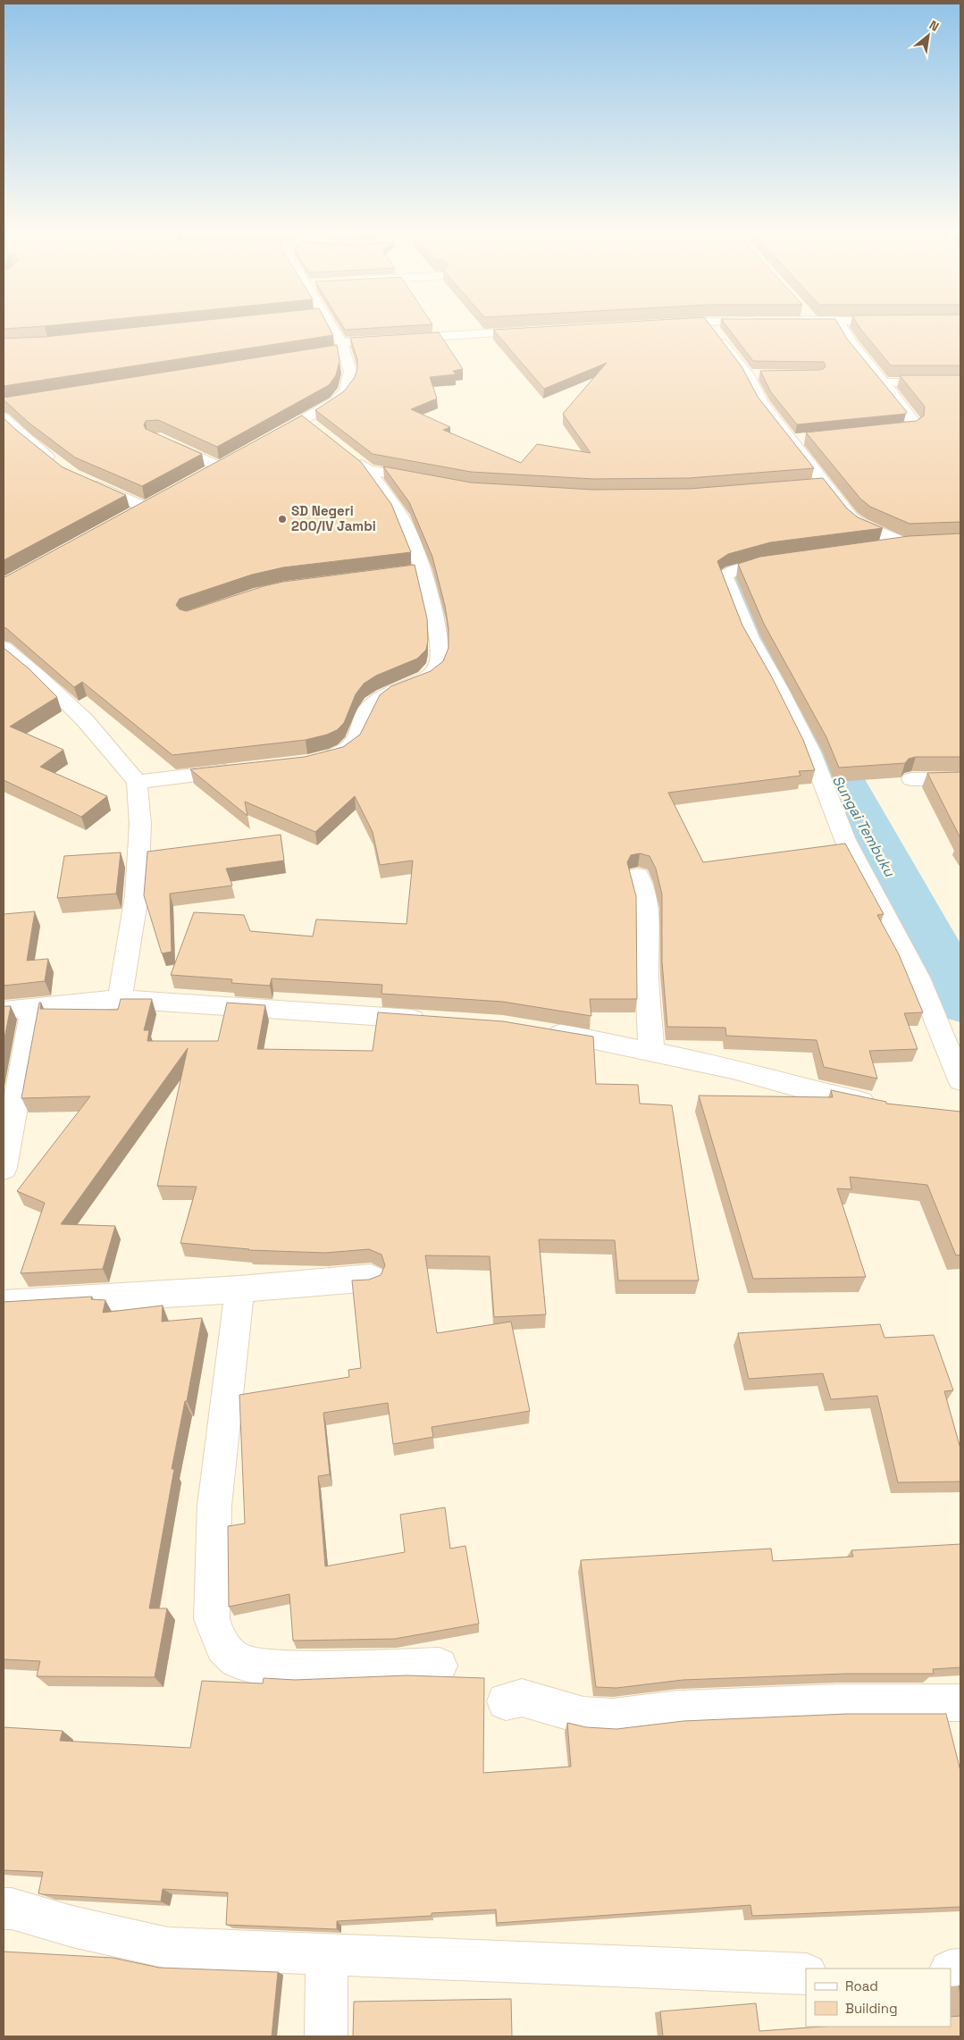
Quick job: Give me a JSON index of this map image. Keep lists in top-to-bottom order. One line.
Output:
{"water":["Sungai Tembuku"],"places":["SD Negeri 200/IV Jambi"],"legend":["Road","Building"],"north":"top right"}
